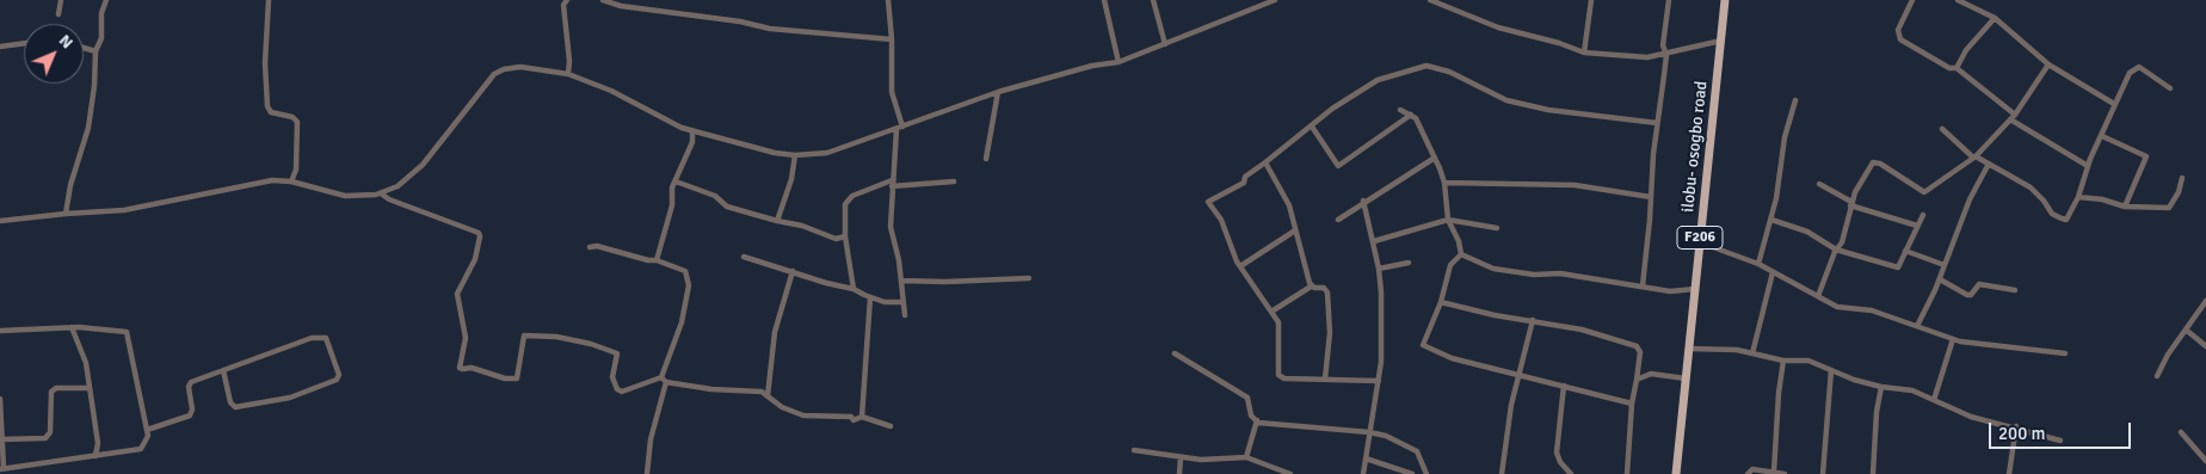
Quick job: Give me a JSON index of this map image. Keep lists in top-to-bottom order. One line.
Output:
{"streets":{"main road":["ilobu- osogbo road","F206"]},"scale_bar":"200 m","north":"top right"}
